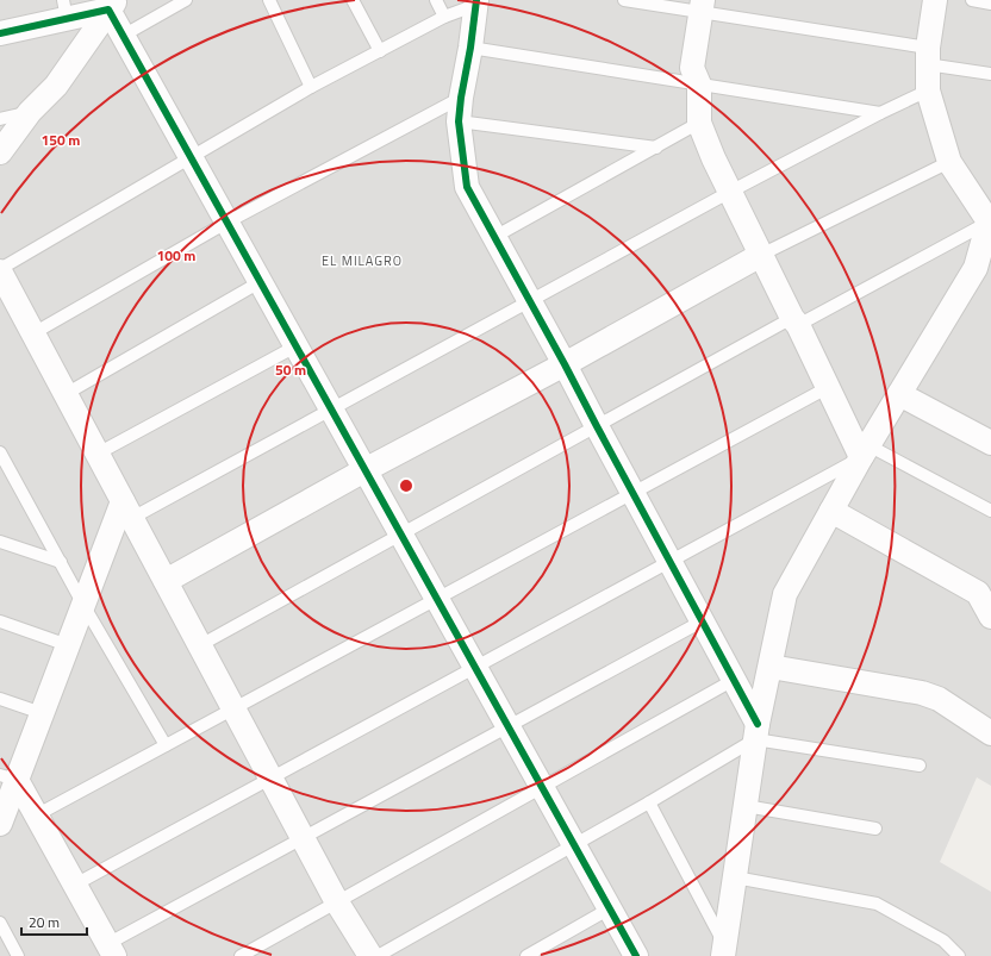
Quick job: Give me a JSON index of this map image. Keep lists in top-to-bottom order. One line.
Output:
{"districts":["EL MILAGRO"],"scale_bar":"20 m","rings":["150 m","100 m","50 m"]}
